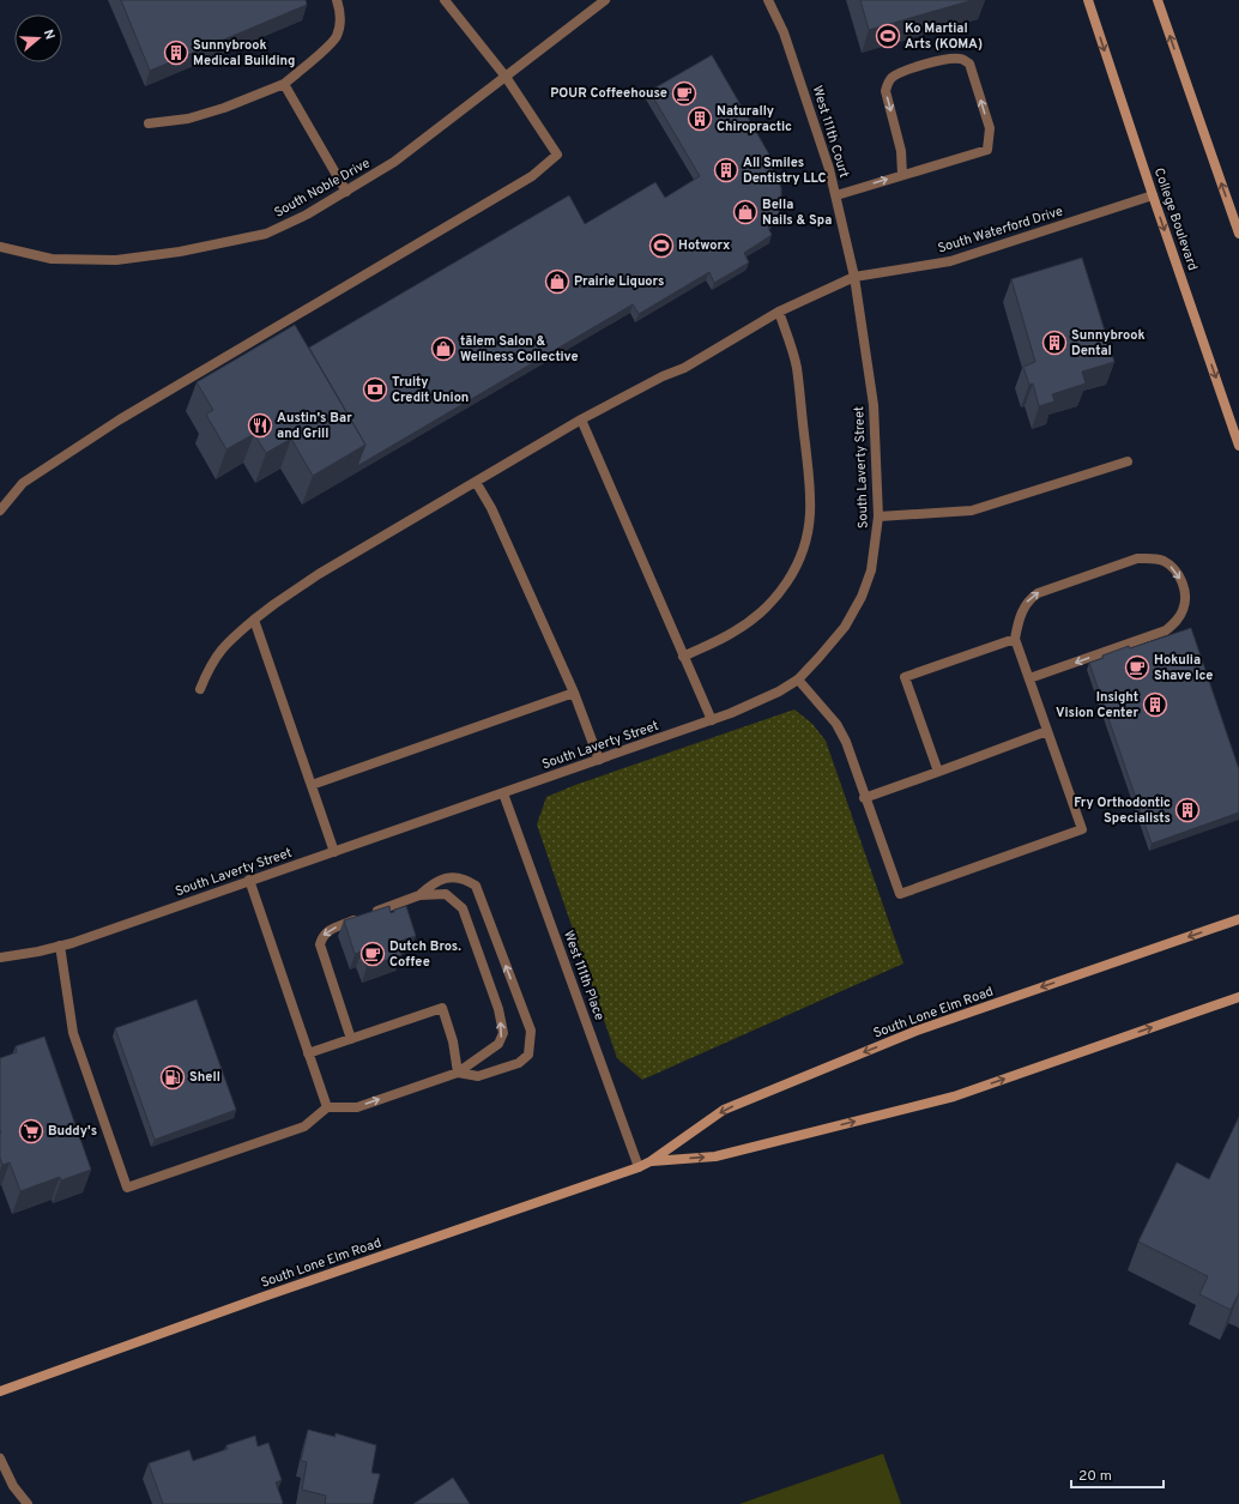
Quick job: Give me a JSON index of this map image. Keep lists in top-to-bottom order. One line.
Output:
{"streets":{"street":["West 111th Court","South Noble Drive","College Boulevard","South Waterford Drive","South Laverty Street","West 111th Place","South Lone Elm Road"]},"crossings":[["West 111th Court","South Waterford Drive"],["West 111th Court","South Laverty Street"],["College Boulevard","South Waterford Drive"],["South Waterford Drive","South Laverty Street"],["South Laverty Street","West 111th Place"],["West 111th Place","South Lone Elm Road"]],"places":{"sports":["Ko Martial Arts (KOMA)","Hotworx"],"building":["Sunnybrook Medical Building","Naturally Chiropractic","All Smiles Dentistry LLC","Sunnybrook Dental","Insight Vision Center","Fry Orthodontic Specialists"],"cafe":["POUR Coffeehouse","Hokulia Shave Ice","Dutch Bros. Coffee"],"shop":["Bella Nails & Spa","Prairie Liquors","tālem Salon & Wellness Collective"],"bank":["Truity Credit Union"],"restaurant":["Austin's Bar and Grill"],"fuel station":["Shell"],"supermarket":["Buddy's"]},"scale_bar":"20 m","north":"right"}
